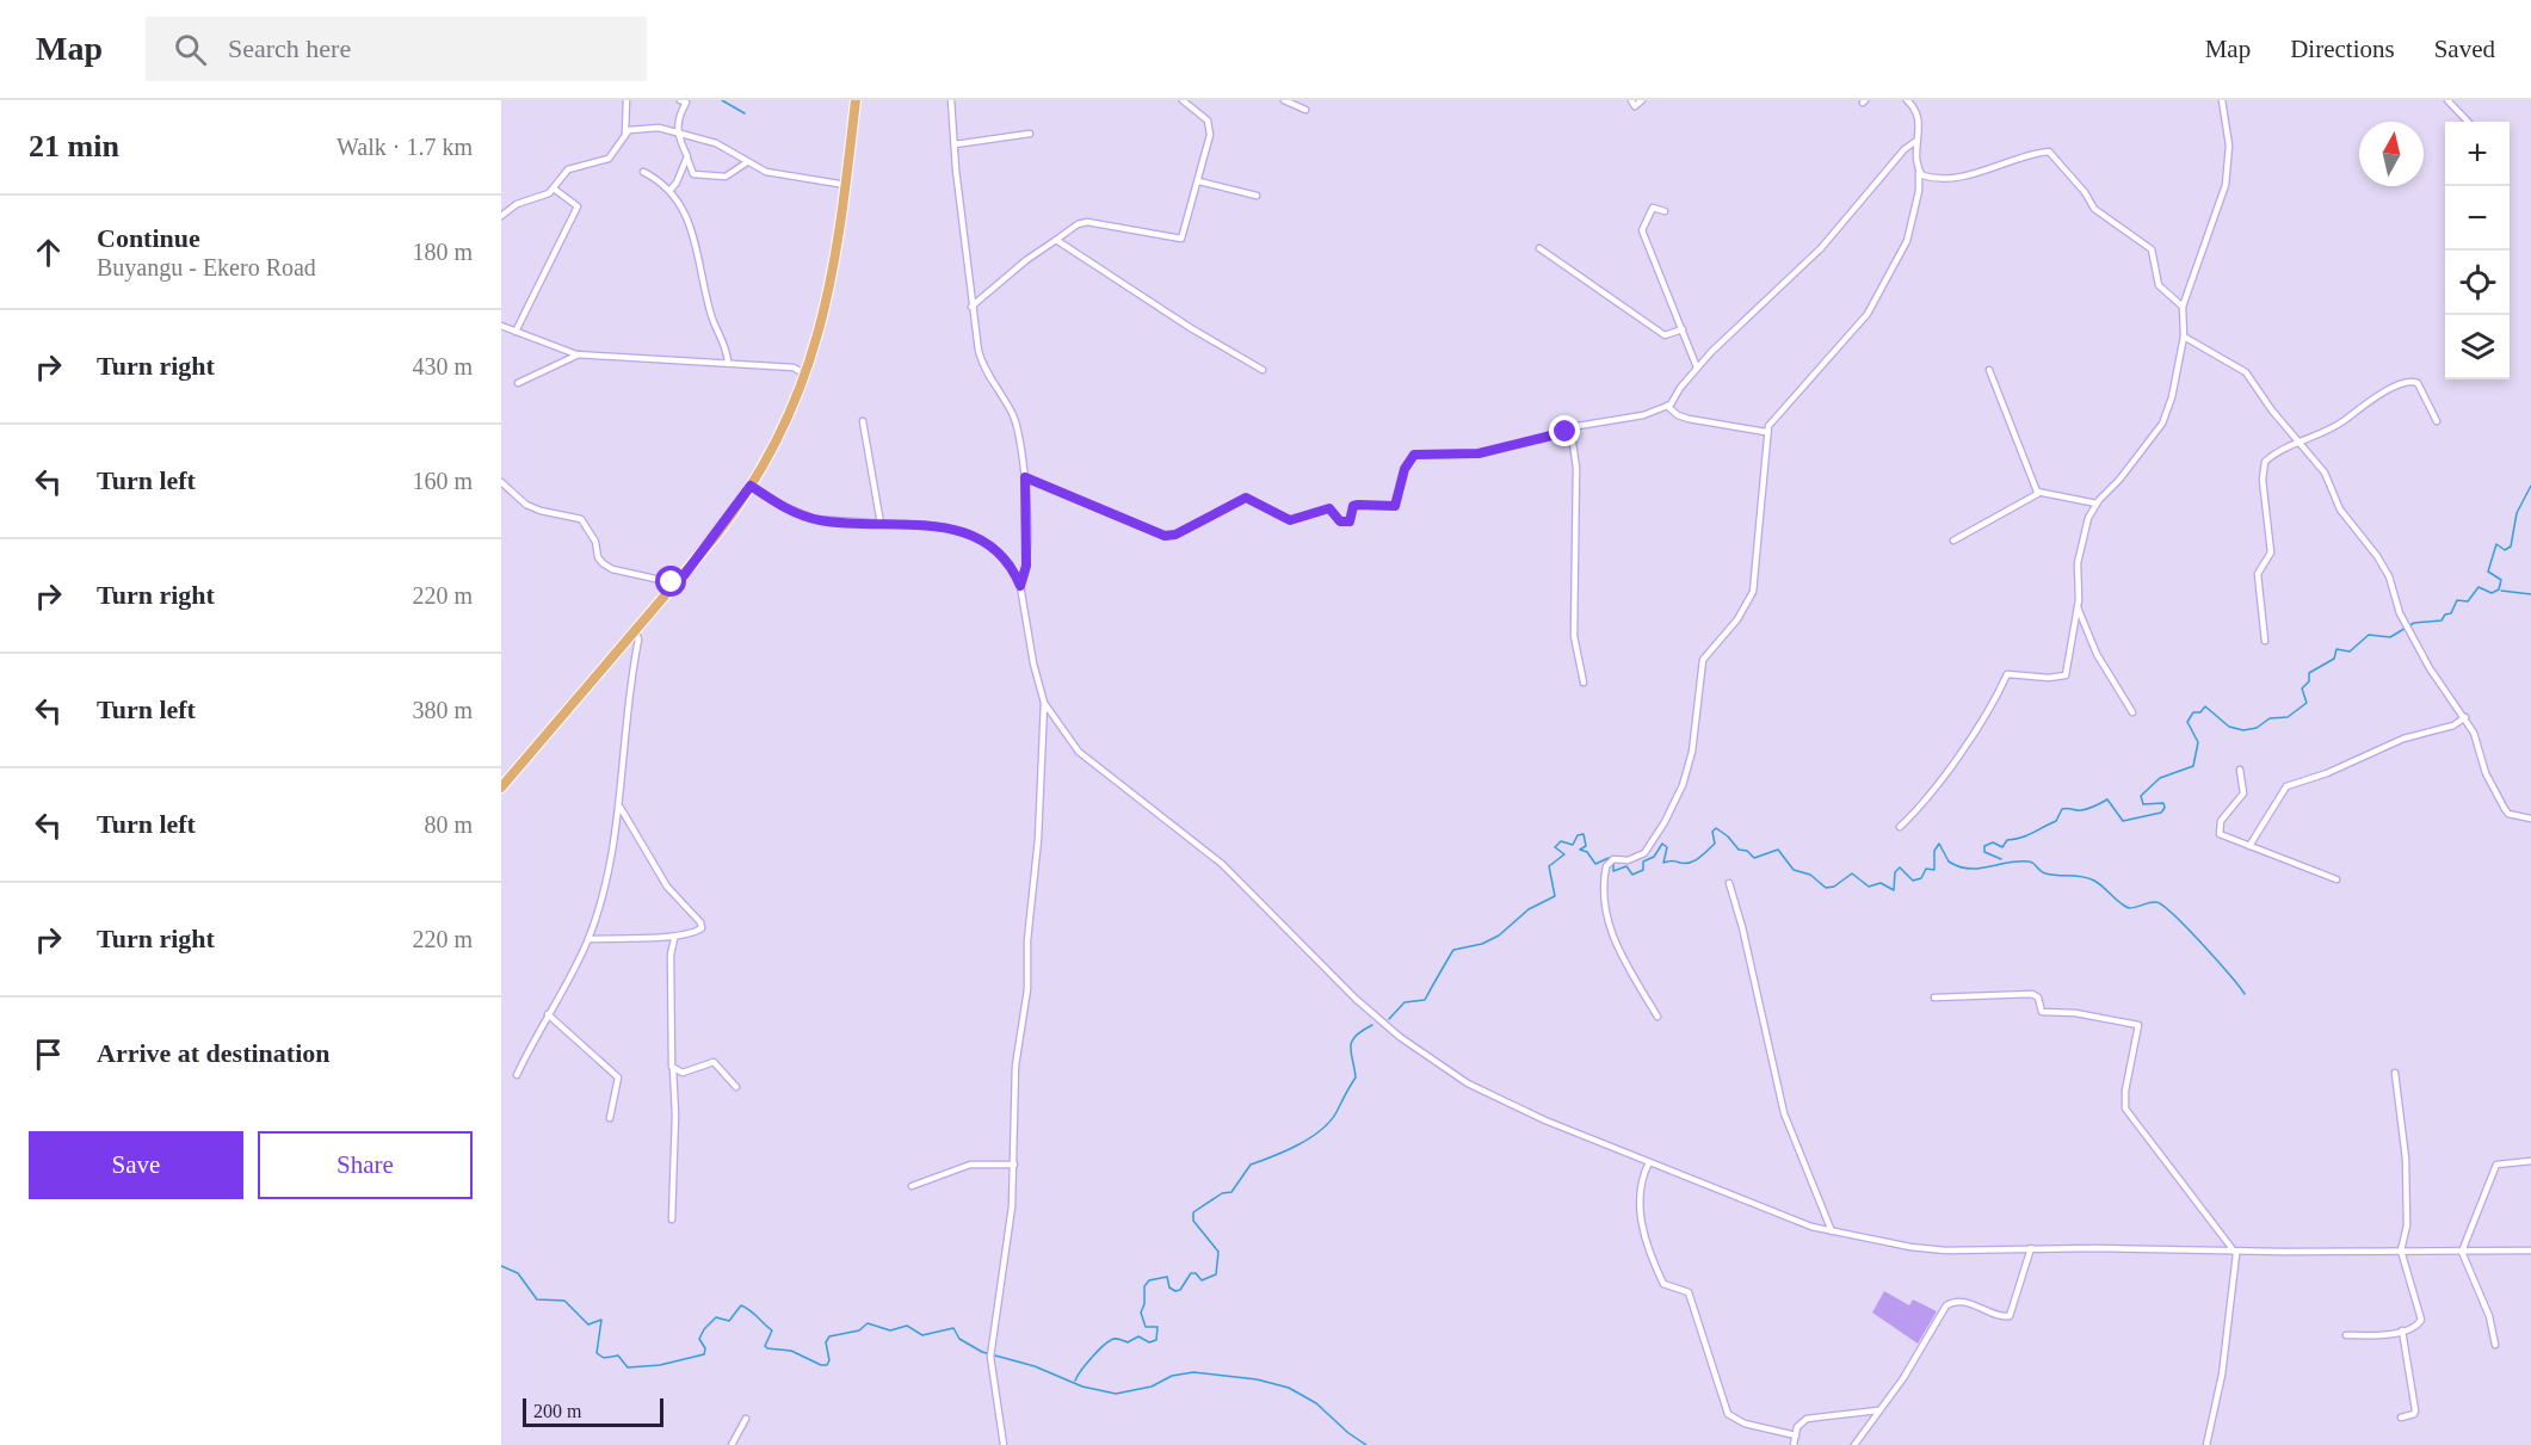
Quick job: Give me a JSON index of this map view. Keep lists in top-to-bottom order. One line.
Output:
{"scale_bar":"200 m","north":"top","page":{"header":"Map","search":"Search here","nav":["Map","Directions","Saved"],"heading":["21 min","Walk · 1.7 km"],"map_buttons":["+","−"],"list":[["Continue","Buyangu - Ekero Road","180 m"],["Turn right","430 m"],["Turn left","160 m"],["Turn right","220 m"],["Turn left","380 m"],["Turn left","80 m"],["Turn right","220 m"],"Arrive at destination"],"buttons":["Save","Share"],"scale":"200 m"}}
